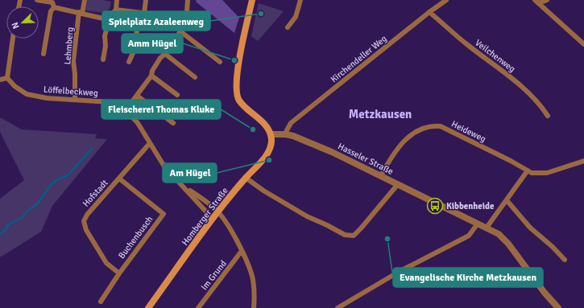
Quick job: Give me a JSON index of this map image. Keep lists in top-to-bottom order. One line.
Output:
{"streets":{"main road":["Homberger Straße"],"street":["Lehmberg","Veilchenweg","Kirchendeller Weg","Löffelbeckweg","Heideweg","Hasseler Straße","Hofstadt","Buchenbusch","Im Grund"]},"crossings":[["Lehmberg","Löffelbeckweg"],["Veilchenweg","Kirchendeller Weg"],["Kirchendeller Weg","Hasseler Straße"],["Löffelbeckweg","Hofstadt"],["Löffelbeckweg","Homberger Straße"],["Löffelbeckweg","Im Grund"],["Heideweg","Hasseler Straße"],["Hasseler Straße","Homberger Straße"],["Hofstadt","Buchenbusch"]],"districts":["Metzkausen"],"places":{"other":["Spielplatz Azaleenweg","Amm Hügel","Fleischerei Thomas Kluke","Am Hügel","Evangelische Kirche Metzkausen"],"bus stop":["Kibbenheide"]},"north":"bottom left"}
